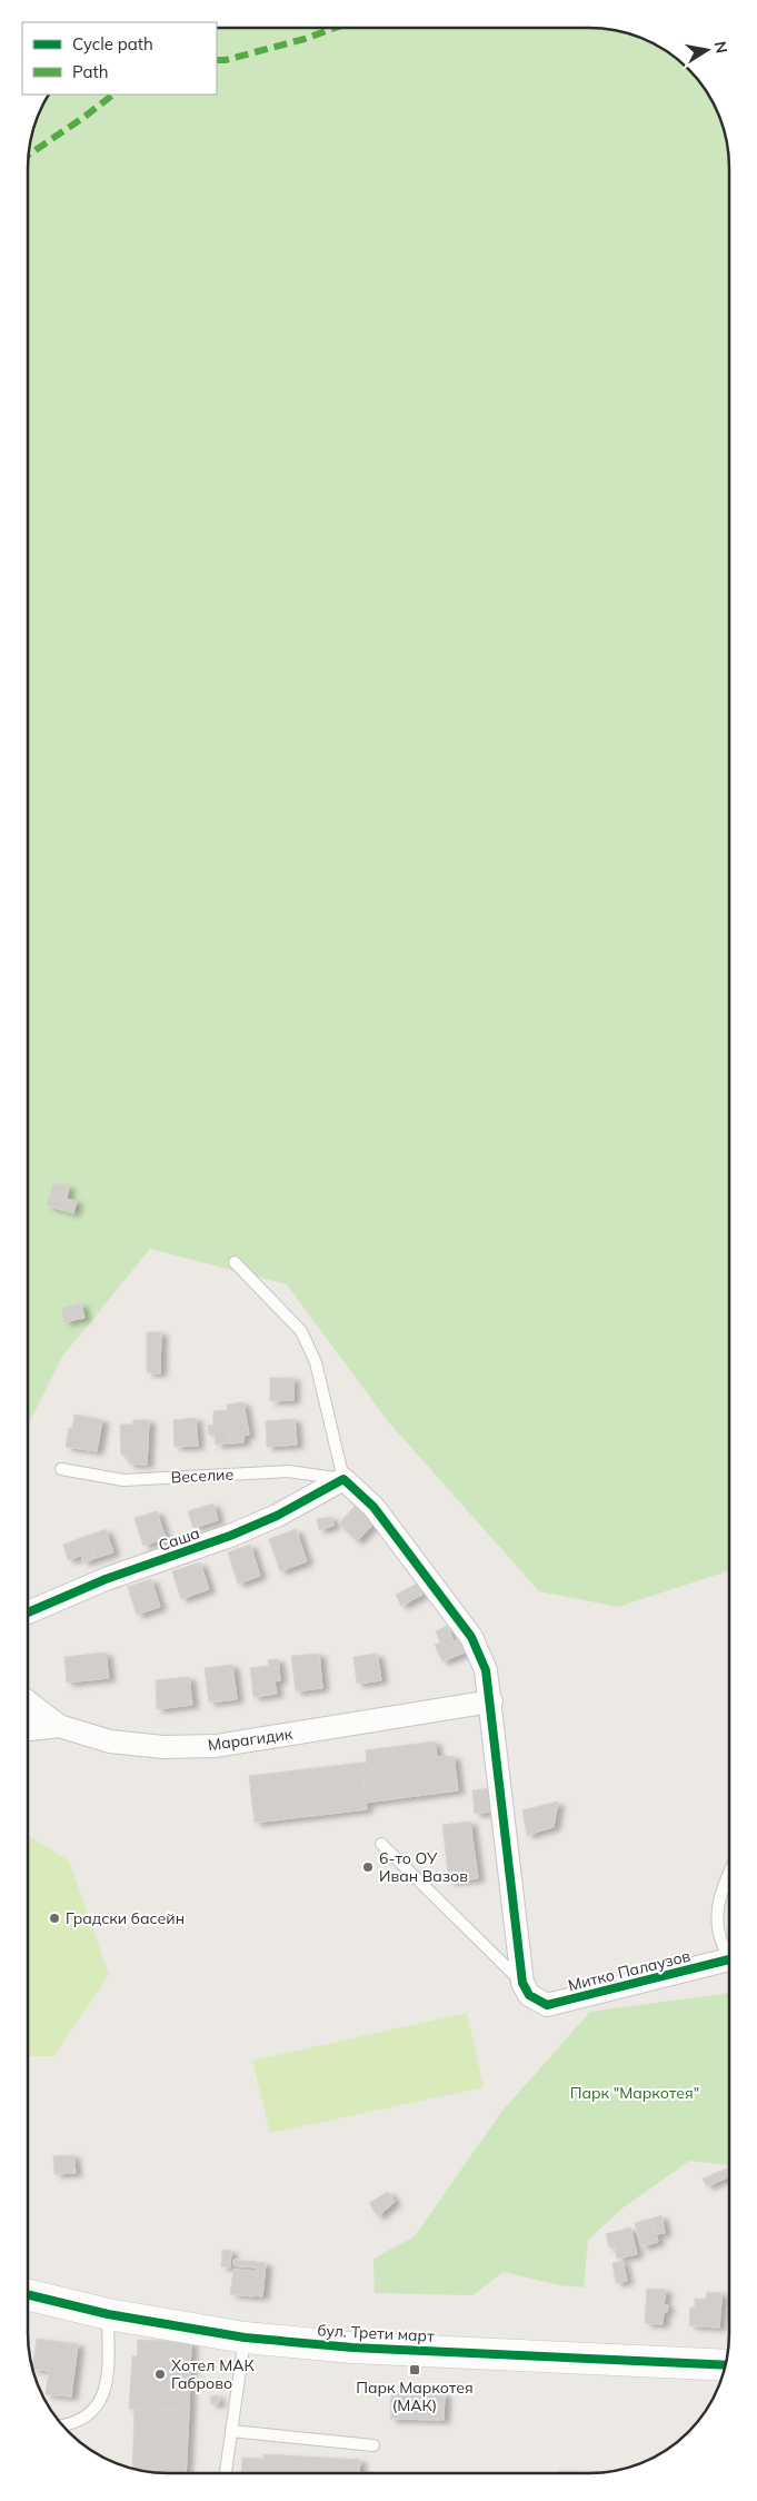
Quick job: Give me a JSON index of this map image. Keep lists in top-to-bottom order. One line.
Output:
{"streets":{"street":["Саша","Марагидик","Митко Палаузов","бул. Трети март"],"lane":["Веселие"]},"crossings":[["Веселие","Саша"]],"parks":["Парк \"Маркотея\""],"places":{"other":["6-то ОУ Иван Вазов","Градски басейн","Хотел МАК Габрово"],"transit":["Парк Маркотея (МАК)"]},"legend":["Cycle path","Path"],"north":"right"}
